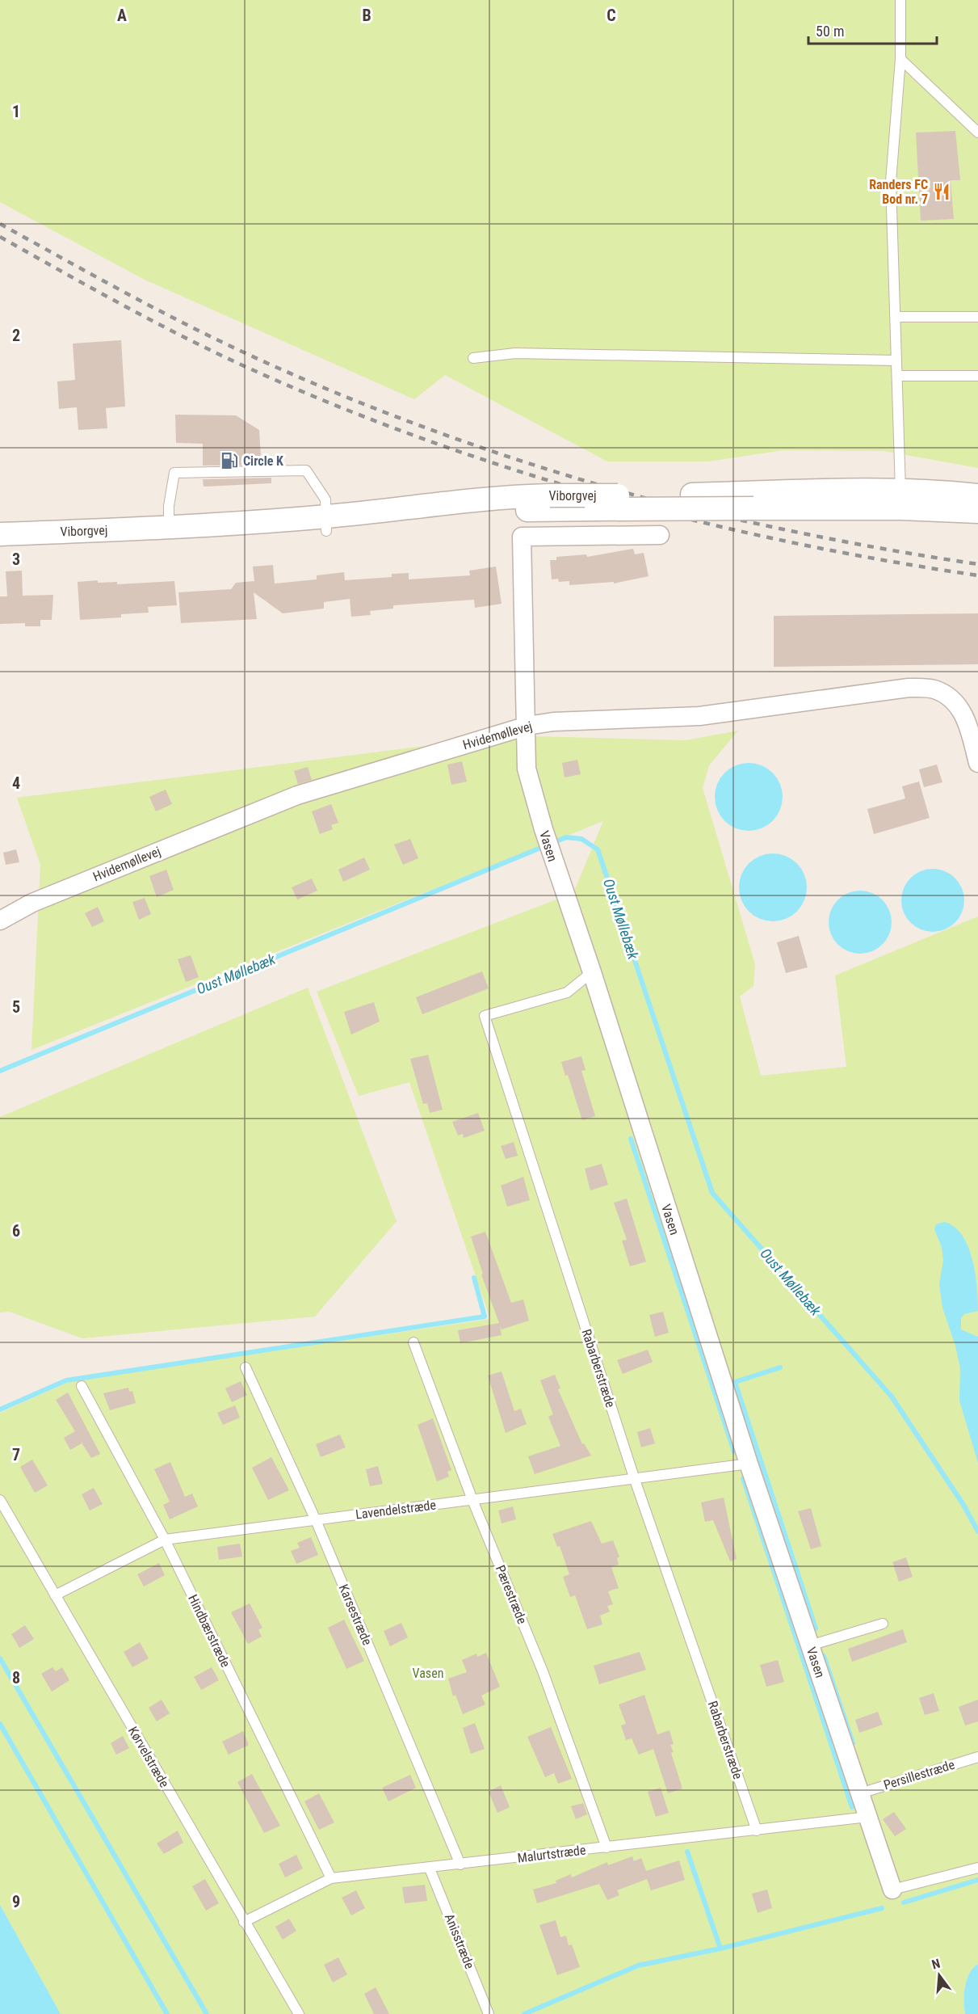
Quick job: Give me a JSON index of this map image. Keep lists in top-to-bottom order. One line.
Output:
{"streets":{"street":["Viborgvej","Hvidemøllevej","Vasen"],"lane":["Rabarberstræde","Lavendelstræde","Pærestræde","Karsestræde","Hindbærstræde","Kørvelstræde","Persillestræde","Malurtstræde","Anisstræde"]},"crossings":[["Viborgvej","Vasen"],["Hvidemøllevej","Vasen"],["Vasen","Rabarberstræde"],["Vasen","Lavendelstræde"],["Vasen","Persillestræde"],["Vasen","Malurtstræde"],["Rabarberstræde","Lavendelstræde"],["Rabarberstræde","Malurtstræde"],["Lavendelstræde","Pærestræde"],["Lavendelstræde","Karsestræde"],["Lavendelstræde","Hindbærstræde"],["Lavendelstræde","Kørvelstræde"],["Pærestræde","Malurtstræde"],["Karsestræde","Malurtstræde"],["Hindbærstræde","Malurtstræde"],["Kørvelstræde","Malurtstræde"],["Malurtstræde","Anisstræde"]],"water":["Oust Møllebæk"],"parks":["Vasen"],"places":{"restaurant":["Randers FC Bod nr. 7"],"fuel station":["Circle K"]},"scale_bar":"50 m","north":"top","grid":{"columns":["A","B","C"],"rows":["1","2","3","4","5","6","7","8","9"]}}
